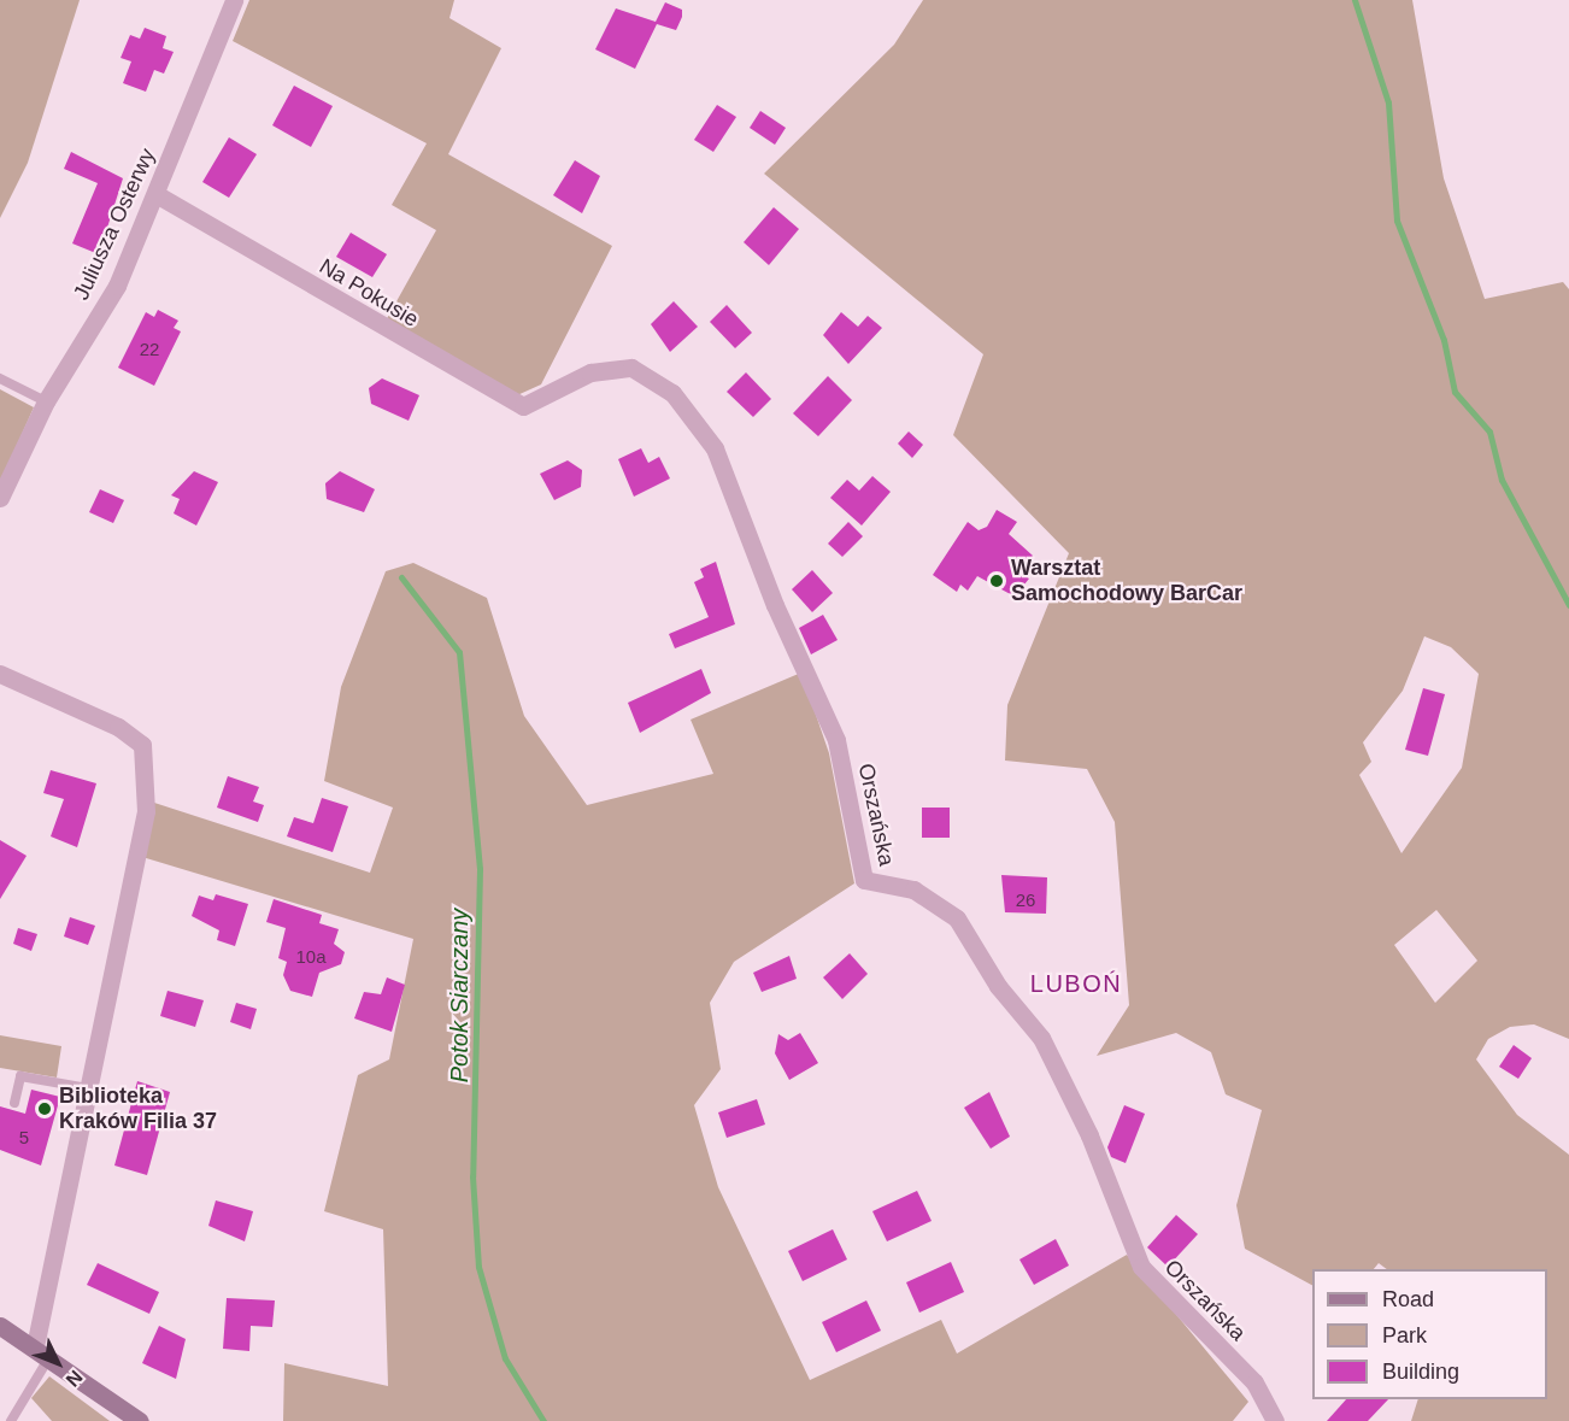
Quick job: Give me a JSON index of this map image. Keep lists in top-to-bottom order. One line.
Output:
{"streets":{"street":["Juliusza Osterwy","Na Pokusie","Orszańska"]},"crossings":[["Juliusza Osterwy","Na Pokusie"],["Na Pokusie","Orszańska"]],"districts":["LUBOŃ"],"water":["Potok Siarczany"],"places":["Warsztat Samochodowy BarCar","Biblioteka Kraków Filia 37"],"house_numbers":["22","26","10a","5"],"legend":["Road","Park","Building"],"north":"bottom right"}
